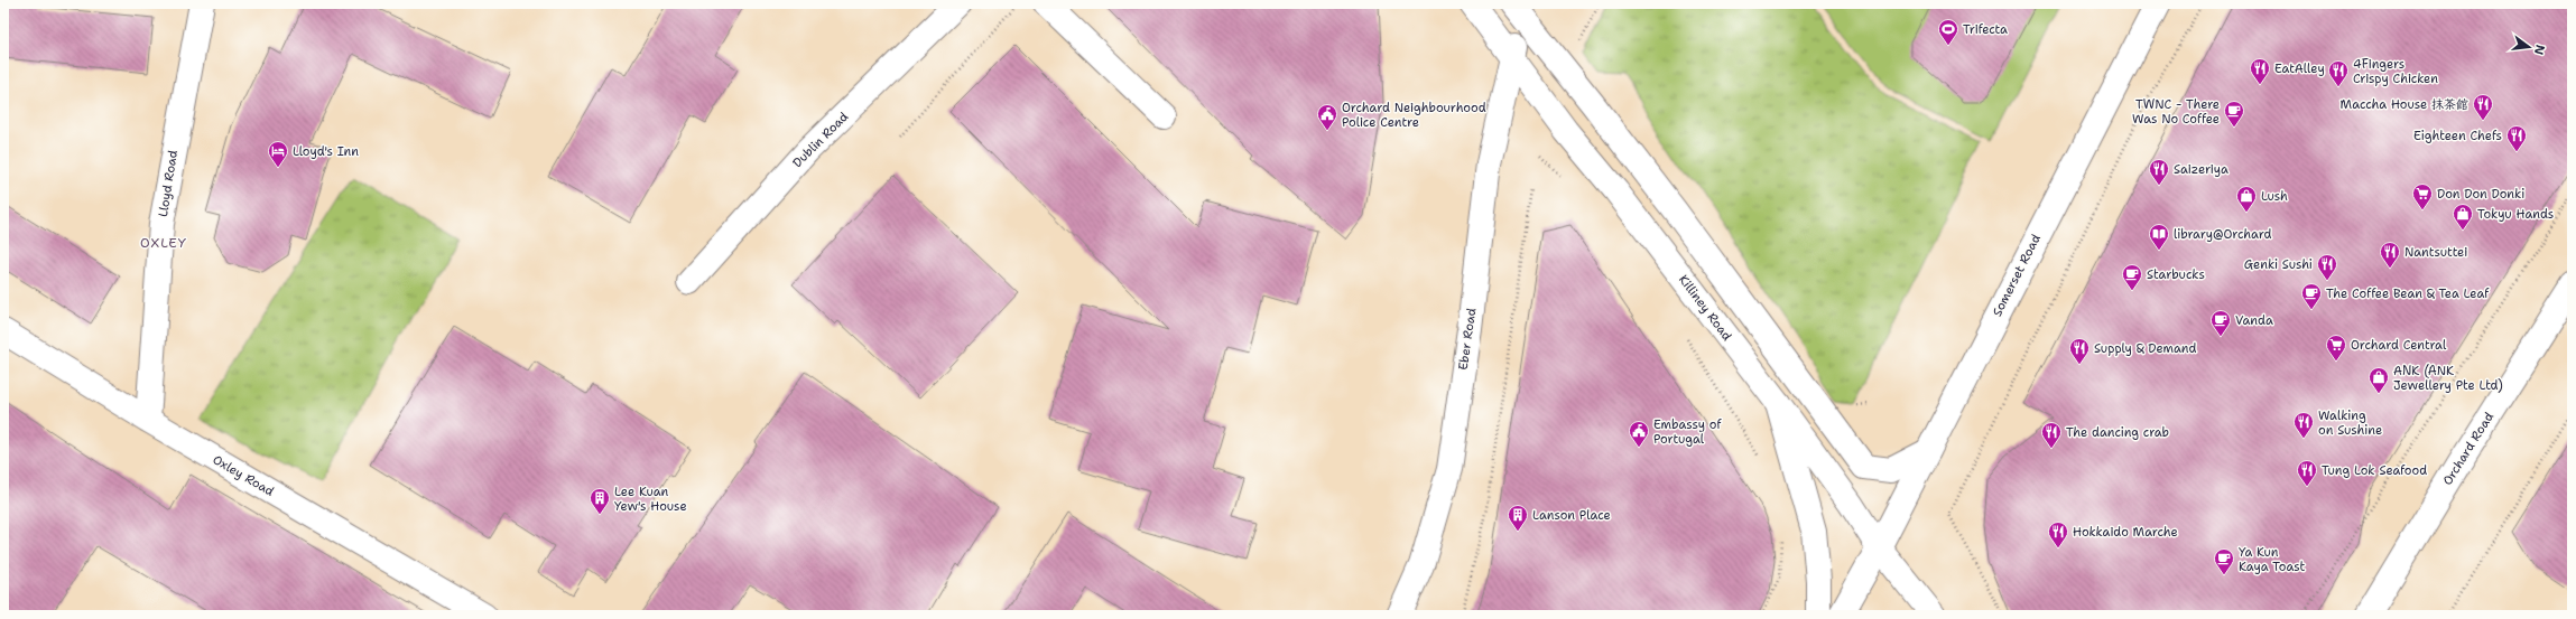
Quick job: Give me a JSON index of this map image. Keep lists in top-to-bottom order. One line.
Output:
{"streets":{"street":["Dublin Road","Lloyd Road","Somerset Road","Killiney Road","Eber Road","Orchard Road","Oxley Road"]},"crossings":[["Lloyd Road","Oxley Road"],["Somerset Road","Killiney Road"],["Killiney Road","Eber Road"]],"districts":["OXLEY"],"places":{"sports":["Trifecta"],"restaurant":["EatAlley","4Fingers Crispy Chicken","Maccha House 抹茶館","Eighteen Chefs","Saizeriya","Nantsuttei","Genki Sushi","Supply & Demand","Walking on Sushine","The dancing crab","Tung Lok Seafood","Hokkaido Marche"],"cafe":["TWNC - There Was No Coffee","Starbucks","The Coffee Bean & Tea Leaf","Vanda","Ya Kun Kaya Toast"],"public building":["Orchard Neighbourhood Police Centre","Embassy of Portugal"],"hotel":["Lloyd's Inn"],"supermarket":["Don Don Donki","Orchard Central"],"shop":["Lush","Tokyu Hands","ANK (ANK Jewellery Pte Ltd)"],"library":["library@Orchard"],"building":["Lee Kuan Yew's House","Lanson Place"]},"north":"right"}
